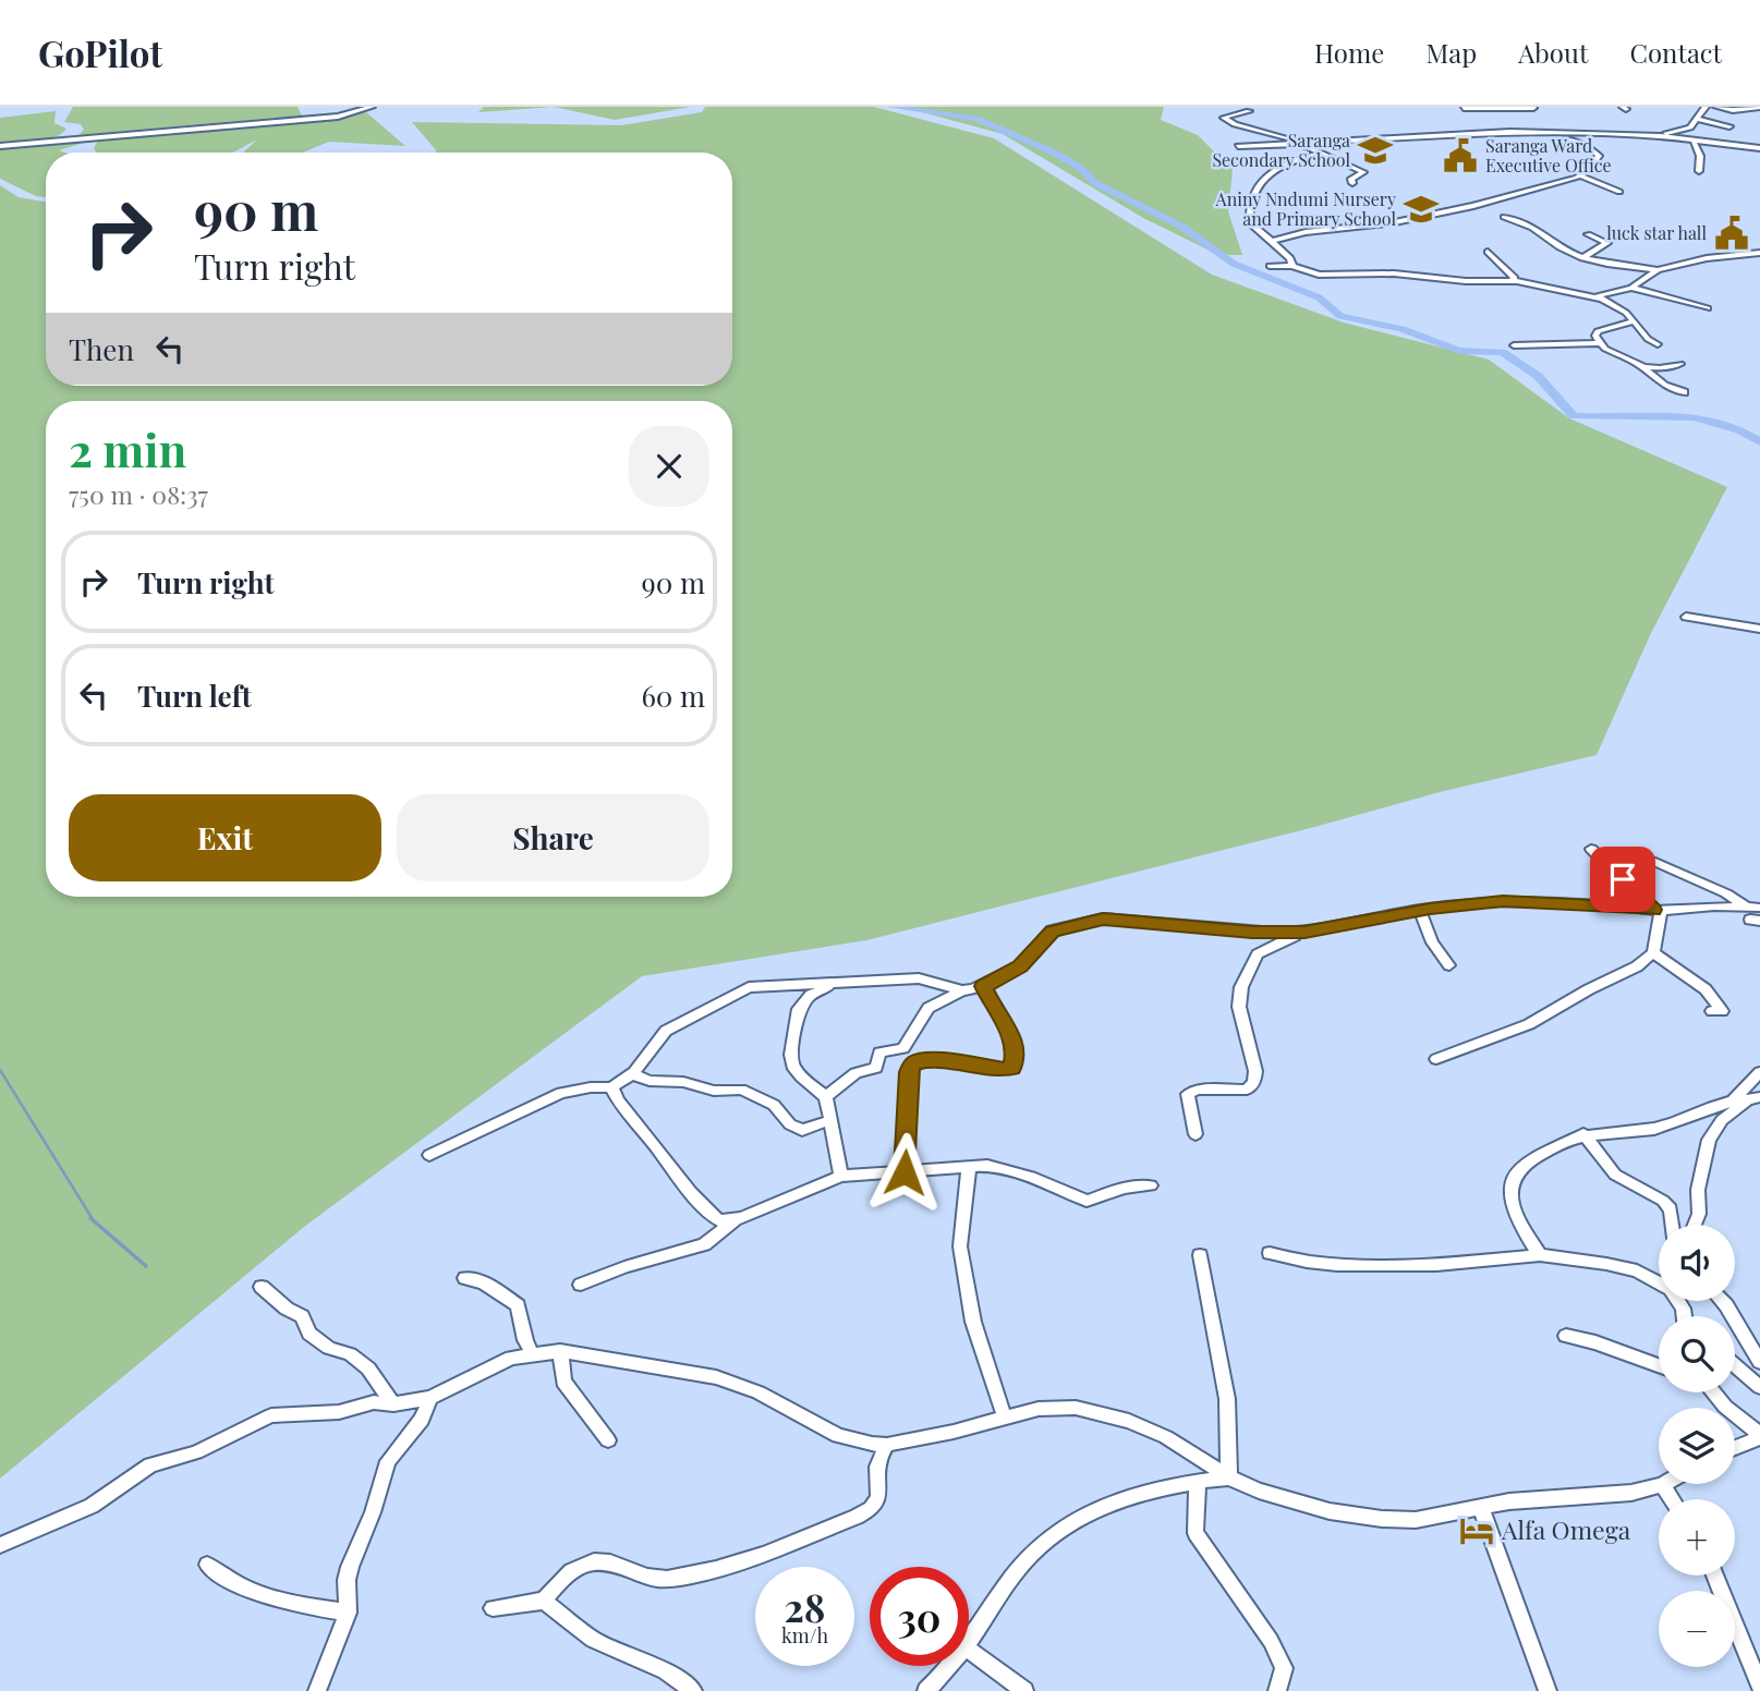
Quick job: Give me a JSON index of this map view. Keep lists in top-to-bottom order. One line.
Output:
{"places":{"school or university":["Saranga Secondary School","Aniny Nndumi Nursery and Primary School"],"public building":["Saranga Ward Executive Office","luck star hall"],"hotel":["Alfa Omega"]},"page":{"header":"GoPilot","nav":["Home","Map","About","Contact"],"turn":["90 m","Turn right"],"then":"Then","heading":["2 min","750 m · 08:37"],"list":[{"name":"Turn right","value":"90 m"},{"name":"Turn left","value":"60 m"}],"buttons":["Exit","Share"],"map_buttons":["+","−"],"speed":"28 km/h","limit":"30"}}
